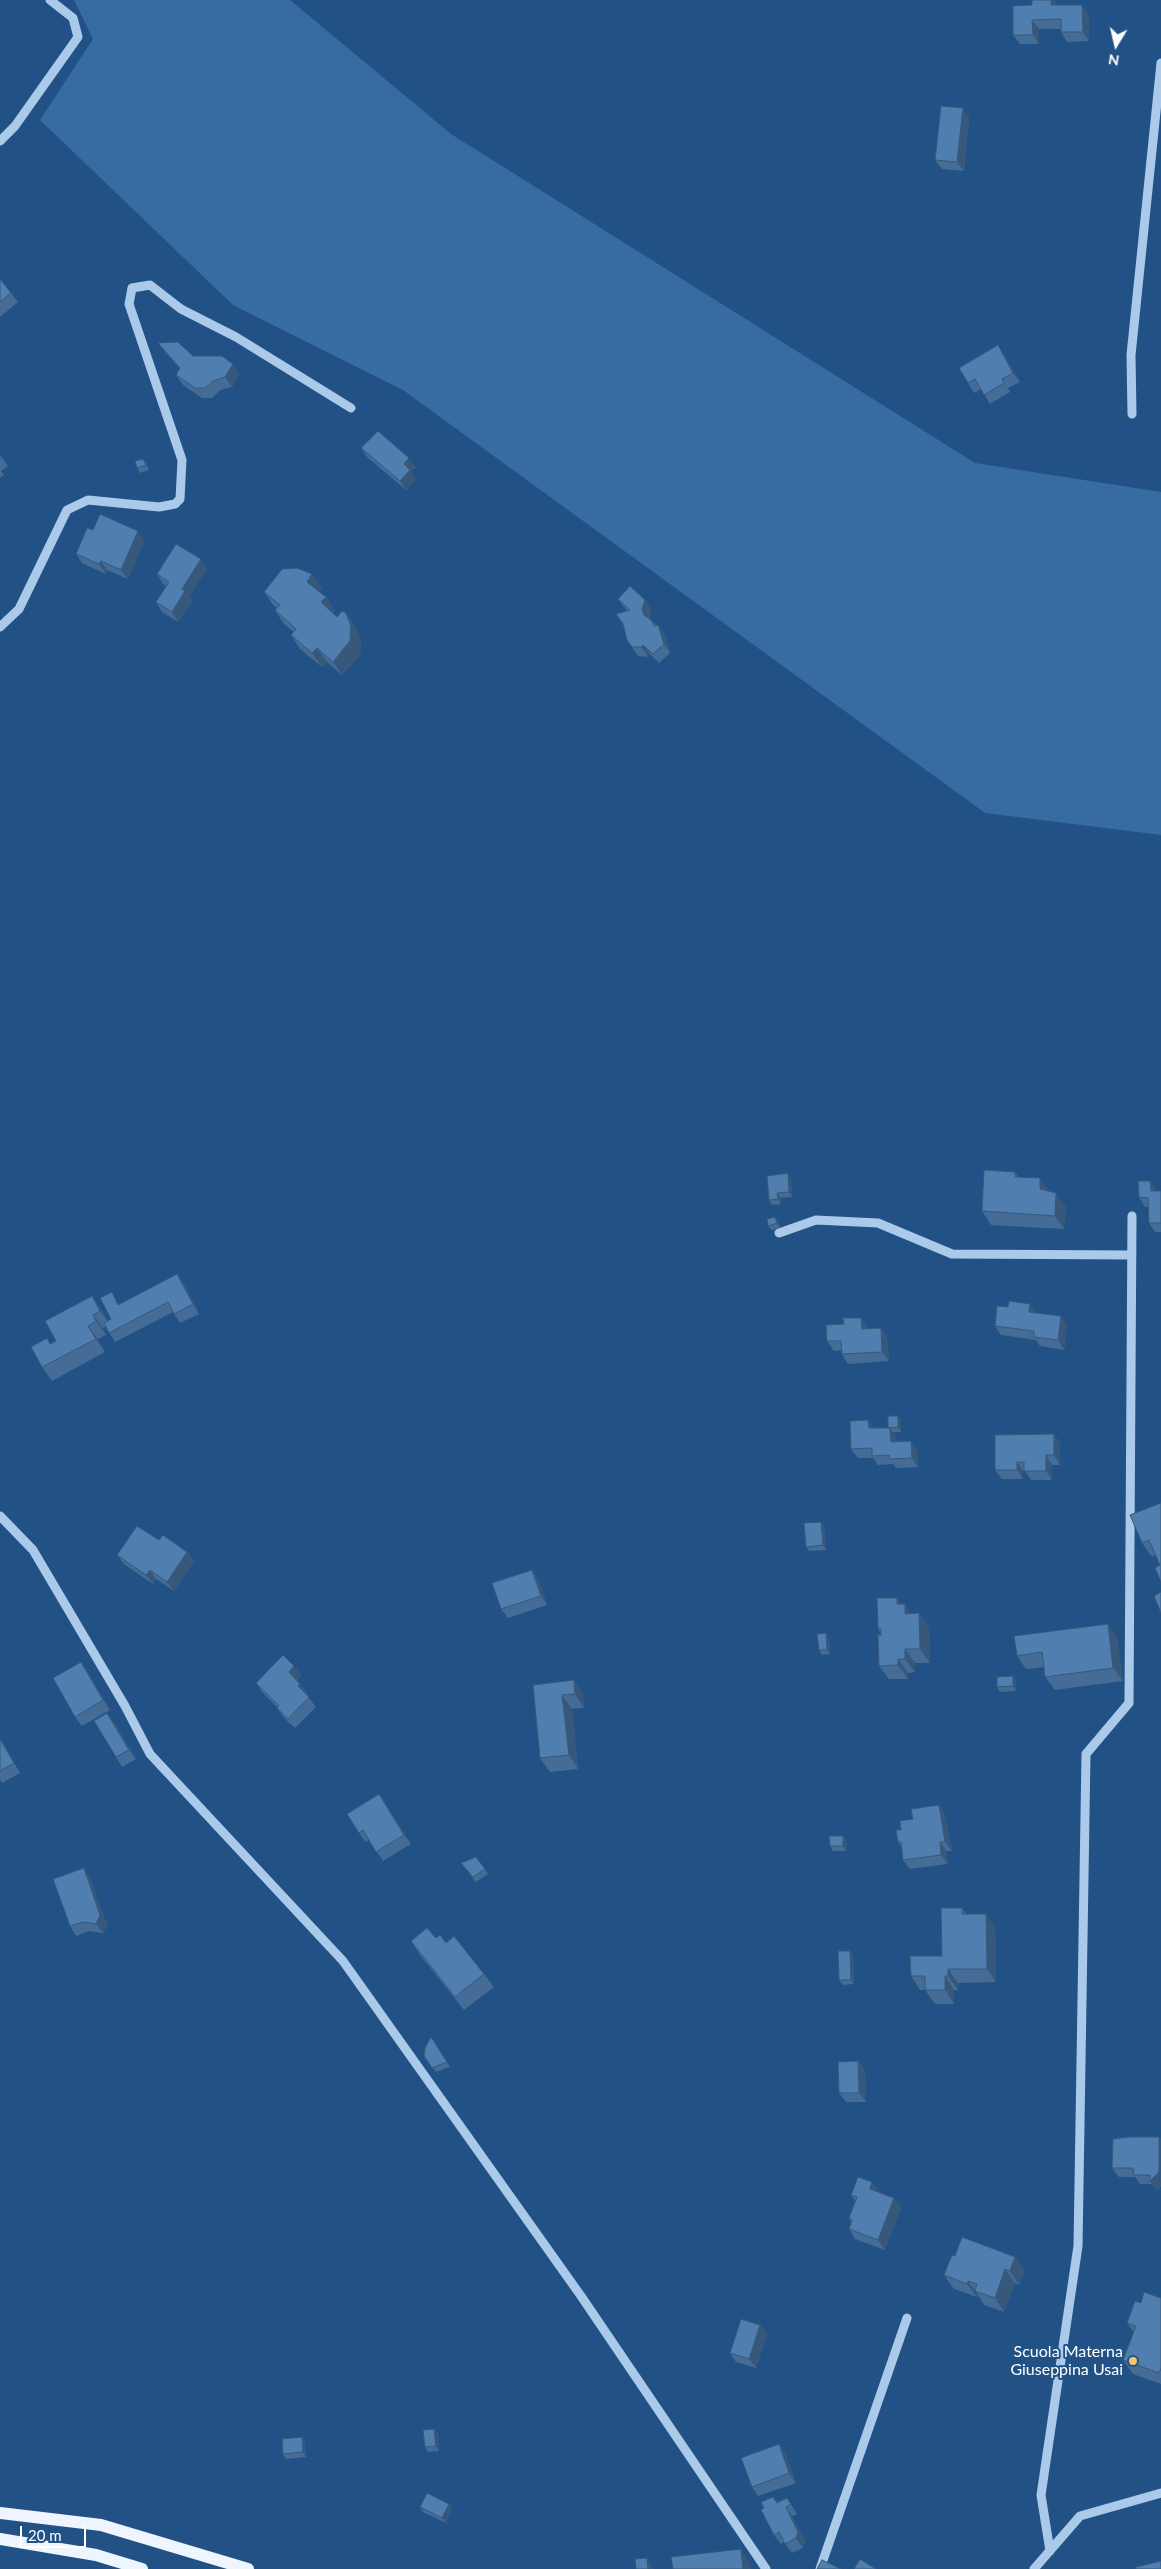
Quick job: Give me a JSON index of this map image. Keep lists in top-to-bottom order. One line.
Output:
{"places":["Scuola Materna Giuseppina Usai"],"scale_bar":"20 m","north":"bottom"}
